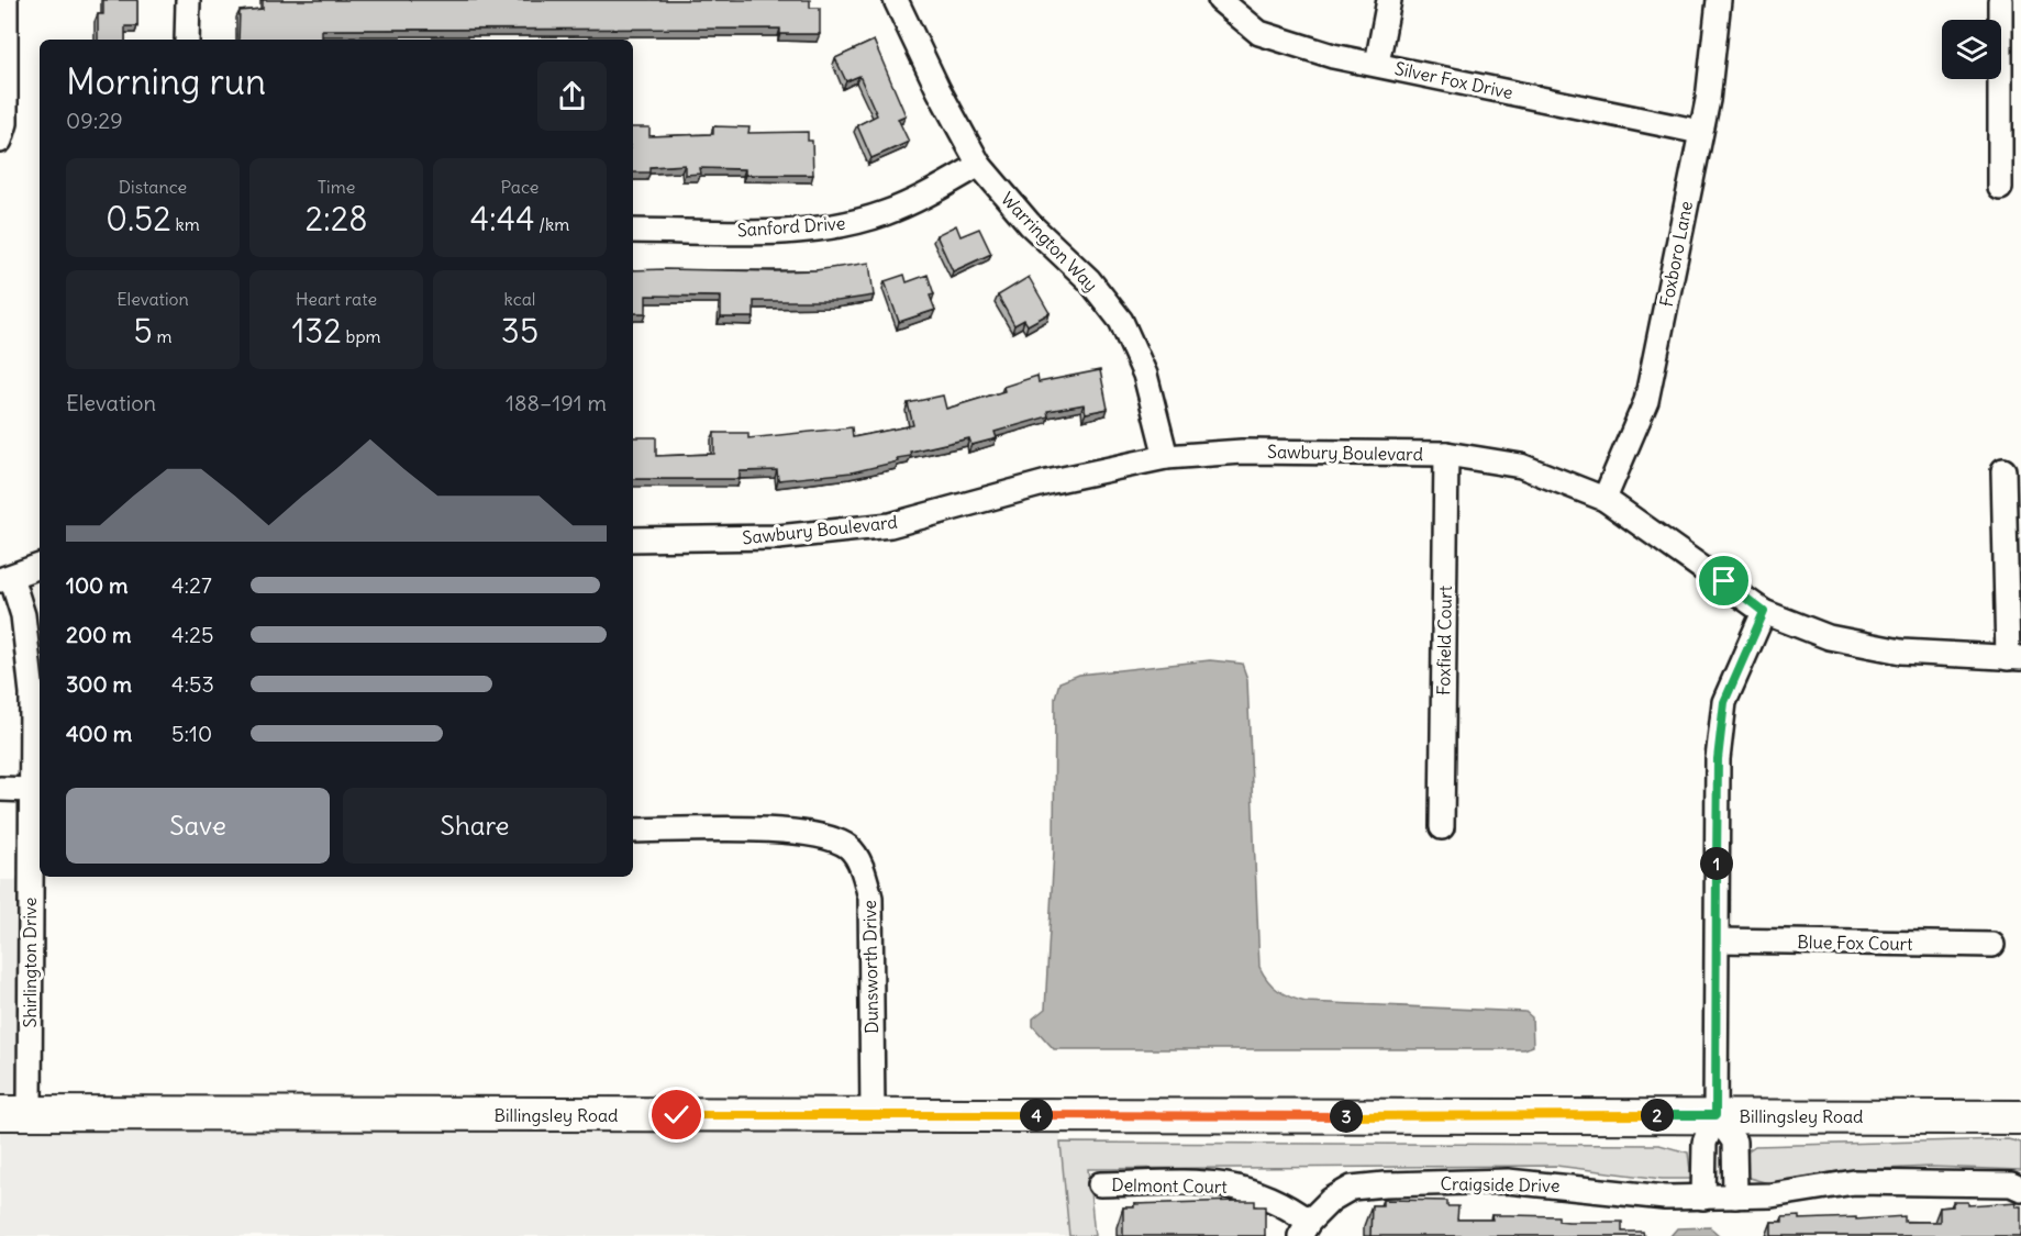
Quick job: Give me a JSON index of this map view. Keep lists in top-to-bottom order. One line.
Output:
{"streets":{"street":["Silver Fox Drive","Sanford Drive","Warrington Way","Foxboro Lane","Sawbury Boulevard","Foxfield Court","Blue Fox Court","Shirlington Drive","Dunsworth Drive","Billingsley Road","Craigside Drive","Delmont Court"]},"crossings":[["Silver Fox Drive","Foxboro Lane"],["Sanford Drive","Warrington Way"],["Warrington Way","Sawbury Boulevard"],["Foxboro Lane","Sawbury Boulevard"],["Sawbury Boulevard","Foxfield Court"],["Shirlington Drive","Billingsley Road"],["Dunsworth Drive","Billingsley Road"],["Craigside Drive","Delmont Court"]],"page":{"heading":["Morning run","09:29"],"stats":[["Distance","0.52 km"],["Time","2:28"],["Pace","4:44 /km"],["Elevation","5 m"],["Heart rate","132 bpm"],["kcal","35"]],"chart":["Elevation","188–191 m"],"list":[{"name":"100 m","note":"4:27"},{"name":"200 m","note":"4:25"},{"name":"300 m","note":"4:53"},{"name":"400 m","note":"5:10"}],"buttons":["Save","Share"],"pins":["1","2","4","3"]}}
